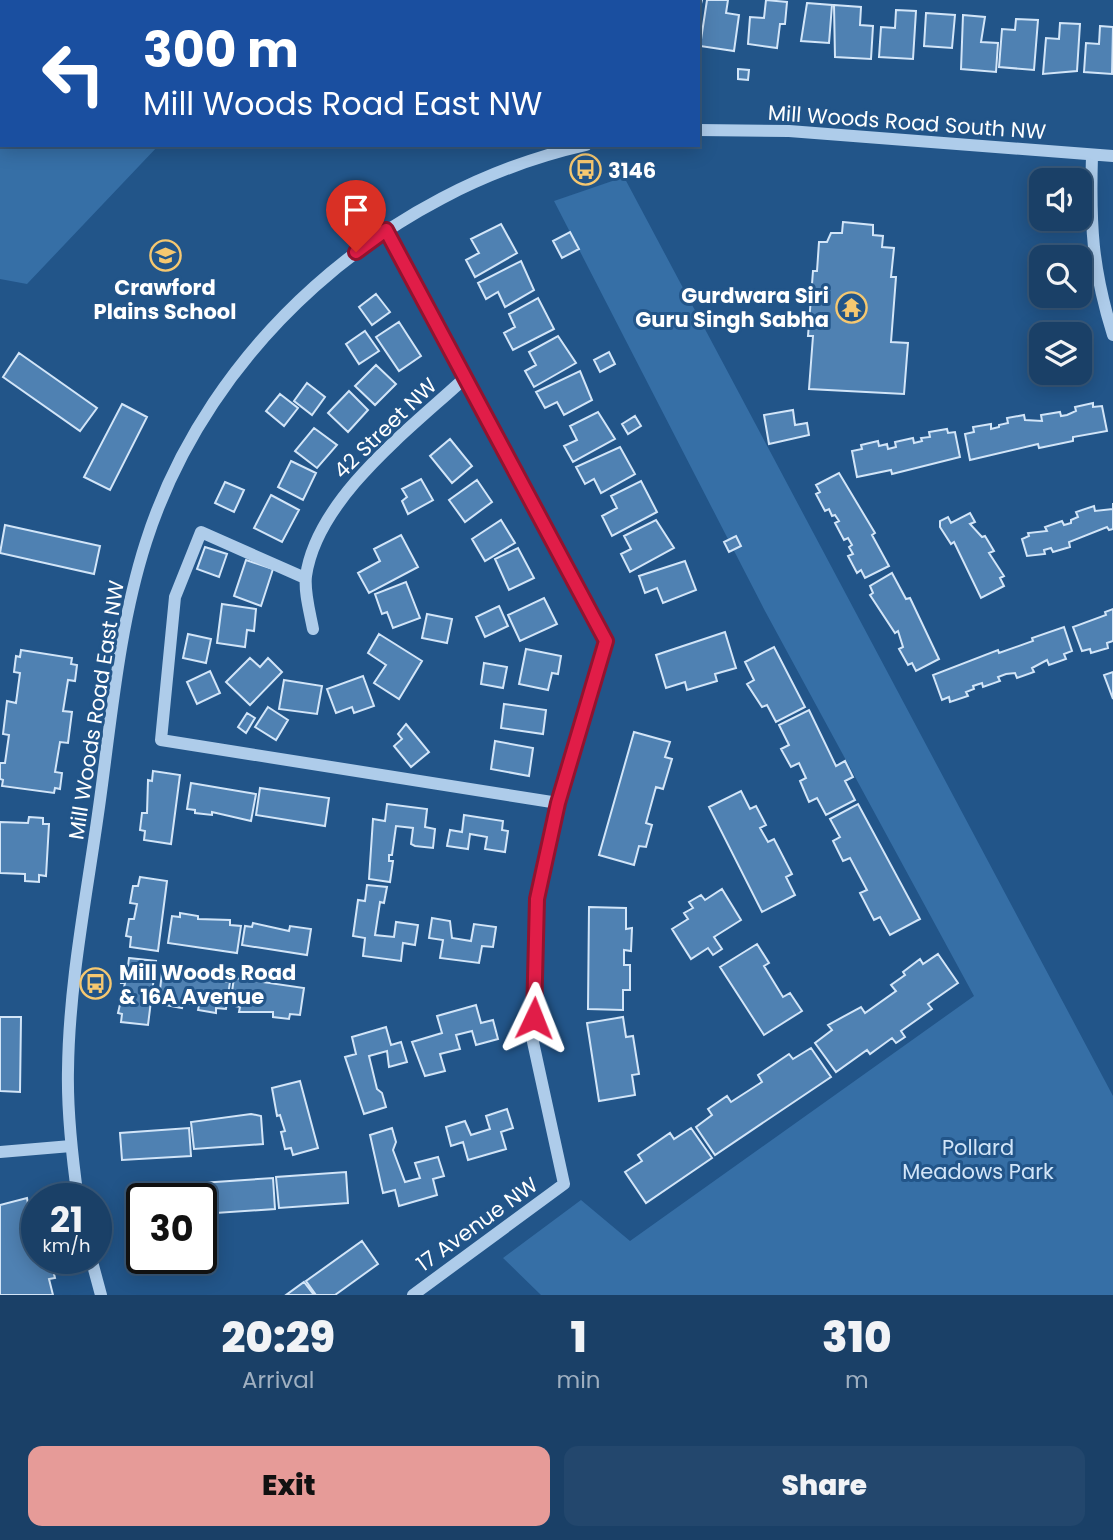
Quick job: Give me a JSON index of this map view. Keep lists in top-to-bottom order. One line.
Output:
{"streets":{"street":["Mill Woods Road South NW","42 Street NW","Mill Woods Road East NW","17 Avenue NW"]},"crossings":[["42 Street NW","Mill Woods Road East NW"],["42 Street NW","17 Avenue NW"]],"parks":["Pollard Meadows Park"],"places":{"bus stop":["3146","Mill Woods Road & 16A Avenue"],"school or university":["Crawford Plains School"],"temple":["Gurdwara Siri Guru Singh Sabha"]},"page":{"turn":["300 m","Mill Woods Road East NW"],"speed":"21 km/h","limit":"30","eta":["20:29","Arrival","1","min","310","m"],"buttons":["Exit","Share"]}}
